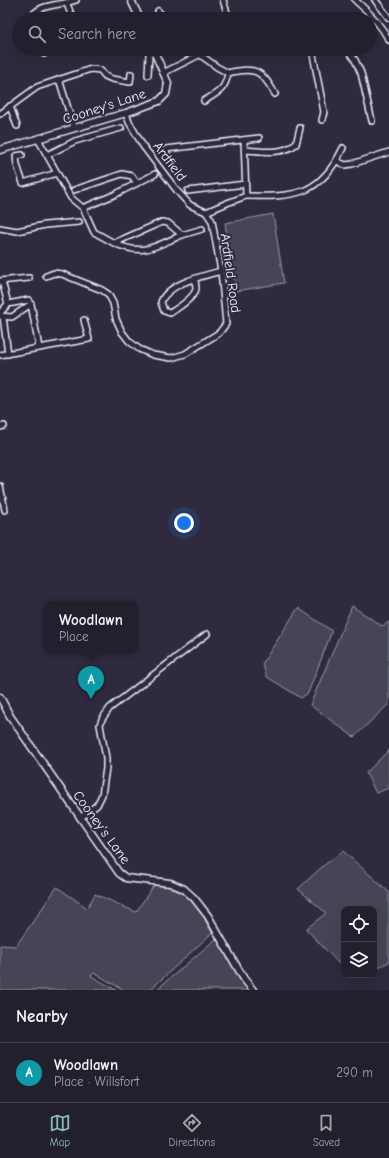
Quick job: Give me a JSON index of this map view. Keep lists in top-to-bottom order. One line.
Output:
{"streets":{"street":["Cooney's Lane","Ardfield","Ardfield Road"]},"crossings":[["Cooney's Lane","Ardfield"],["Ardfield","Ardfield Road"]],"page":{"search":"Search here","popup":["Woodlawn","Place"],"pins":"A","heading":"Nearby","list":[{"mark":"A","name":"Woodlawn","note":"Place · Willsfort","value":"290 m"}],"nav":["Map","Directions","Saved"]}}
